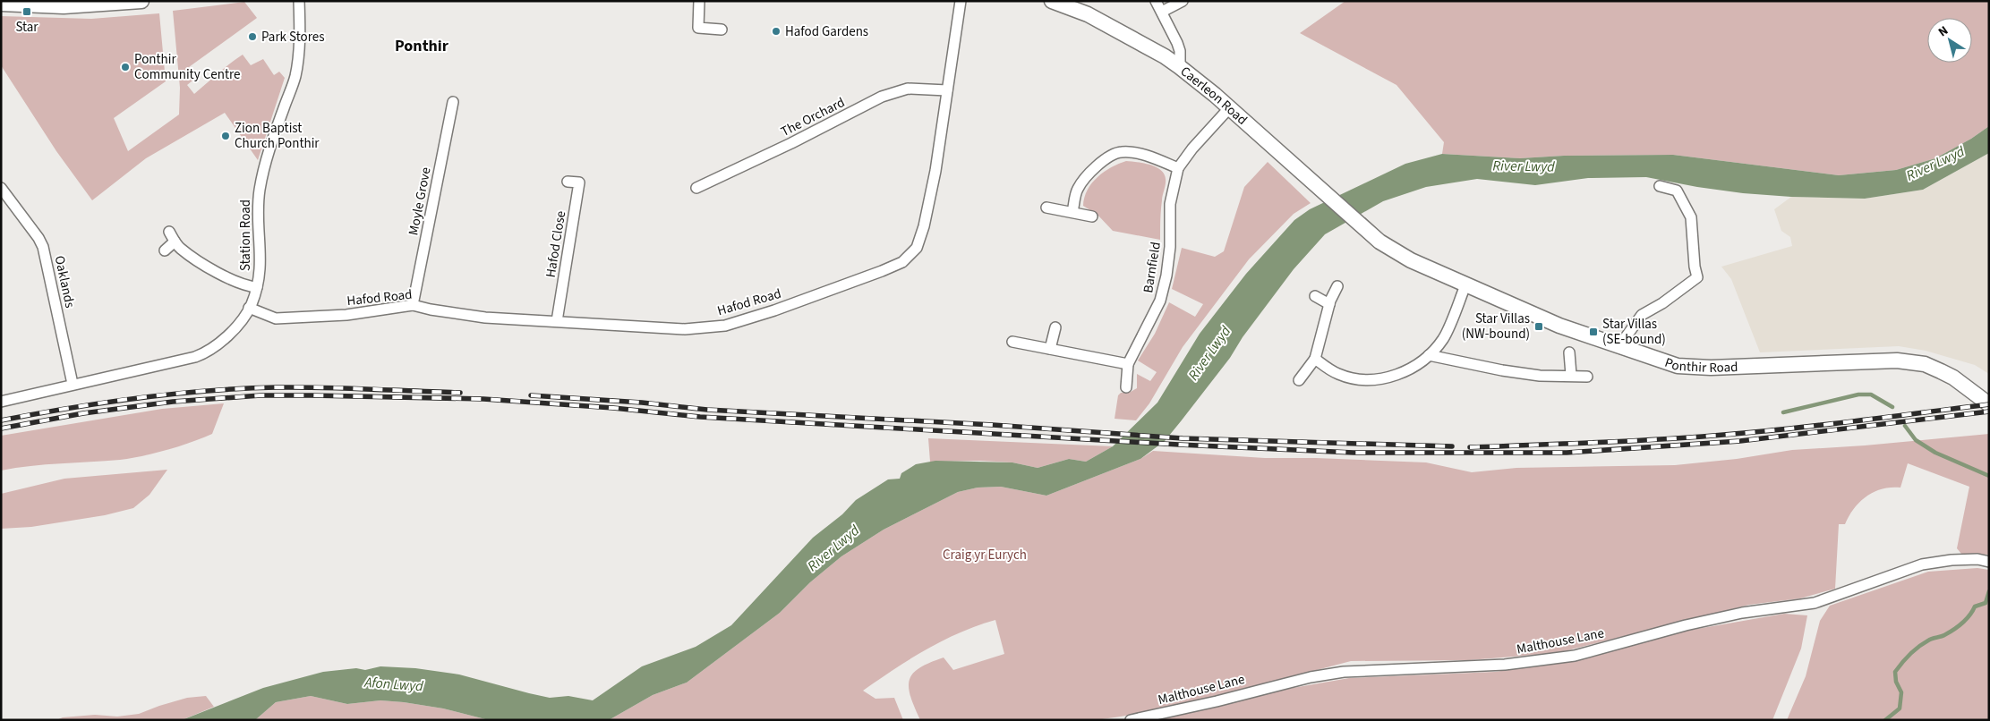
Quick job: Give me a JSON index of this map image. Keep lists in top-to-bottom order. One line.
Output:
{"streets":{"main road":["Caerleon Road","Ponthir Road"],"street":["The Orchard","Moyle Grove","Station Road","Hafod Close","Barnfield","Oaklands","Hafod Road","Malthouse Lane"]},"crossings":[["Caerleon Road","Barnfield"],["Caerleon Road","Ponthir Road"],["The Orchard","Hafod Road"],["Moyle Grove","Hafod Road"],["Station Road","Oaklands"],["Station Road","Hafod Road"],["Hafod Close","Hafod Road"]],"districts":["Ponthir"],"water":["River Lwyd","Afon Lwyd"],"parks":["Craig yr Eurych"],"places":{"transit":["Star","Star Villas (NW-bound)","Star Villas (SE-bound)"],"other":["Hafod Gardens","Park Stores","Ponthir Community Centre","Zion Baptist Church Ponthir"]},"north":"top left"}
